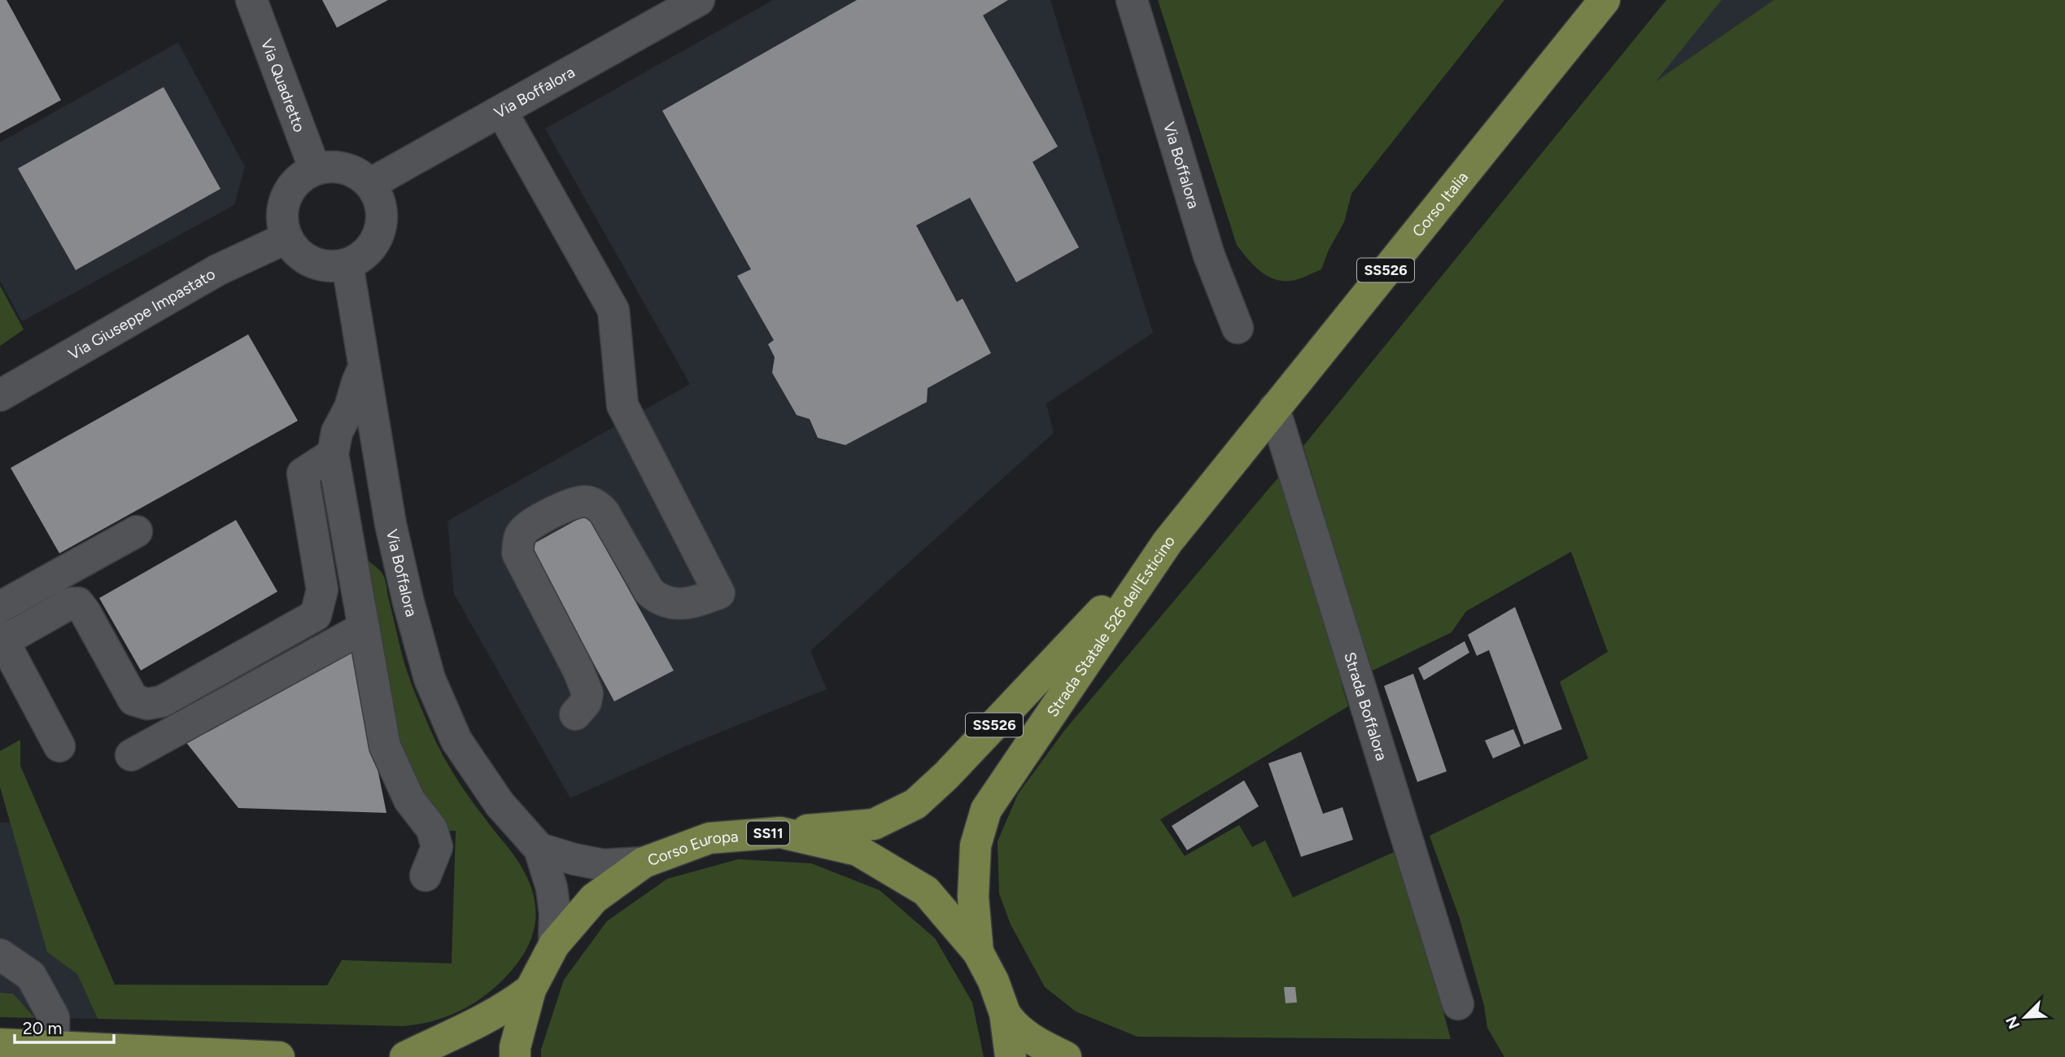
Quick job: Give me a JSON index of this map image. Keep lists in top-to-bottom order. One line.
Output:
{"streets":{"main road":["Corso Italia","SS526","Strada Statale 526 dell'Esticino","SS11","Corso Europa"],"street":["Via Quadretto","Via Boffalora","Via Giuseppe Impastato","Strada Boffalora"]},"crossings":[["Via Quadretto","Via Boffalora"],["Via Quadretto","Via Giuseppe Impastato"],["Via Boffalora","Via Giuseppe Impastato"],["Via Boffalora","Corso Europa"],["Corso Italia","Strada Statale 526 dell'Esticino"],["Corso Italia","Strada Boffalora"],["Strada Statale 526 dell'Esticino","Corso Europa"]],"scale_bar":"20 m","north":"bottom left"}
